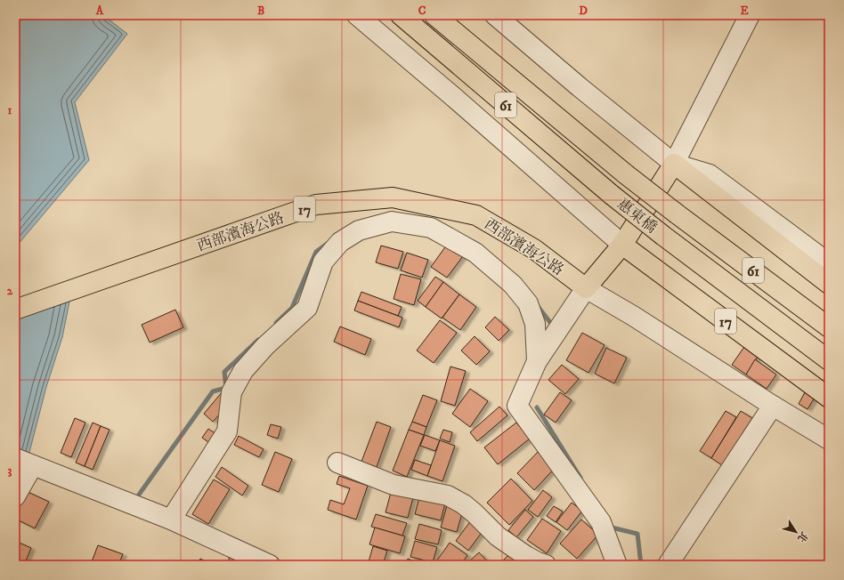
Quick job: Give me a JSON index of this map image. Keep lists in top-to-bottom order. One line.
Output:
{"streets":{"main road":["61","17","惠東橋","西部濱海公路"]},"north":"bottom right","grid":{"columns":["A","B","C","D","E"],"rows":["1","2","3"]}}
